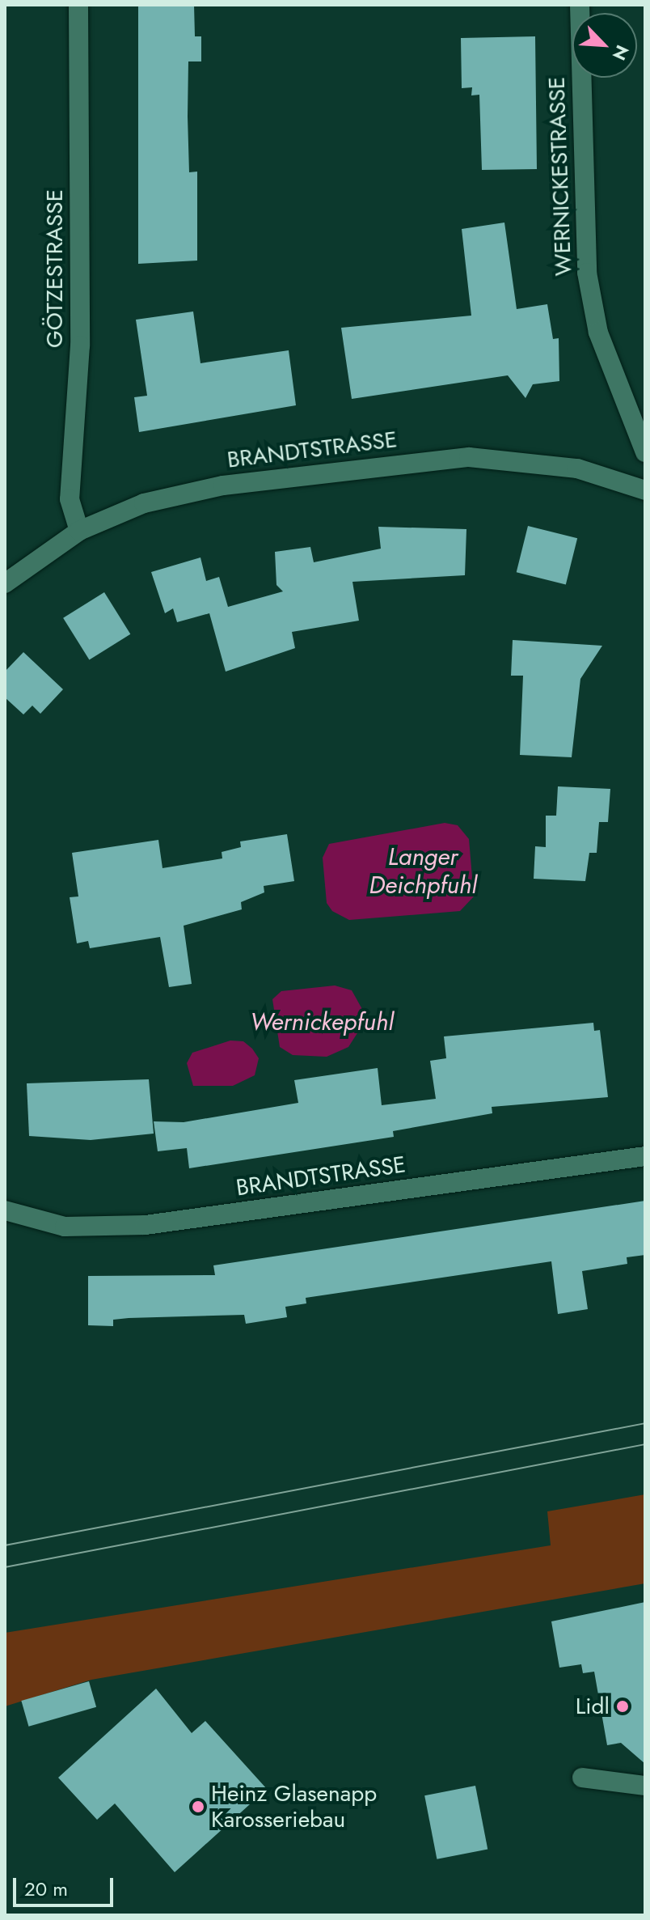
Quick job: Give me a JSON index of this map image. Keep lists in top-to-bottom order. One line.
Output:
{"streets":{"street":["WERNICKESTRASSE","GÖTZESTRASSE","BRANDTSTRASSE"]},"crossings":[["GÖTZESTRASSE","BRANDTSTRASSE"]],"water":["Langer Deichpfuhl","Wernickepfuhl"],"places":["Lidl","Heinz Glasenapp Karosseriebau"],"scale_bar":"20 m","north":"bottom right"}
